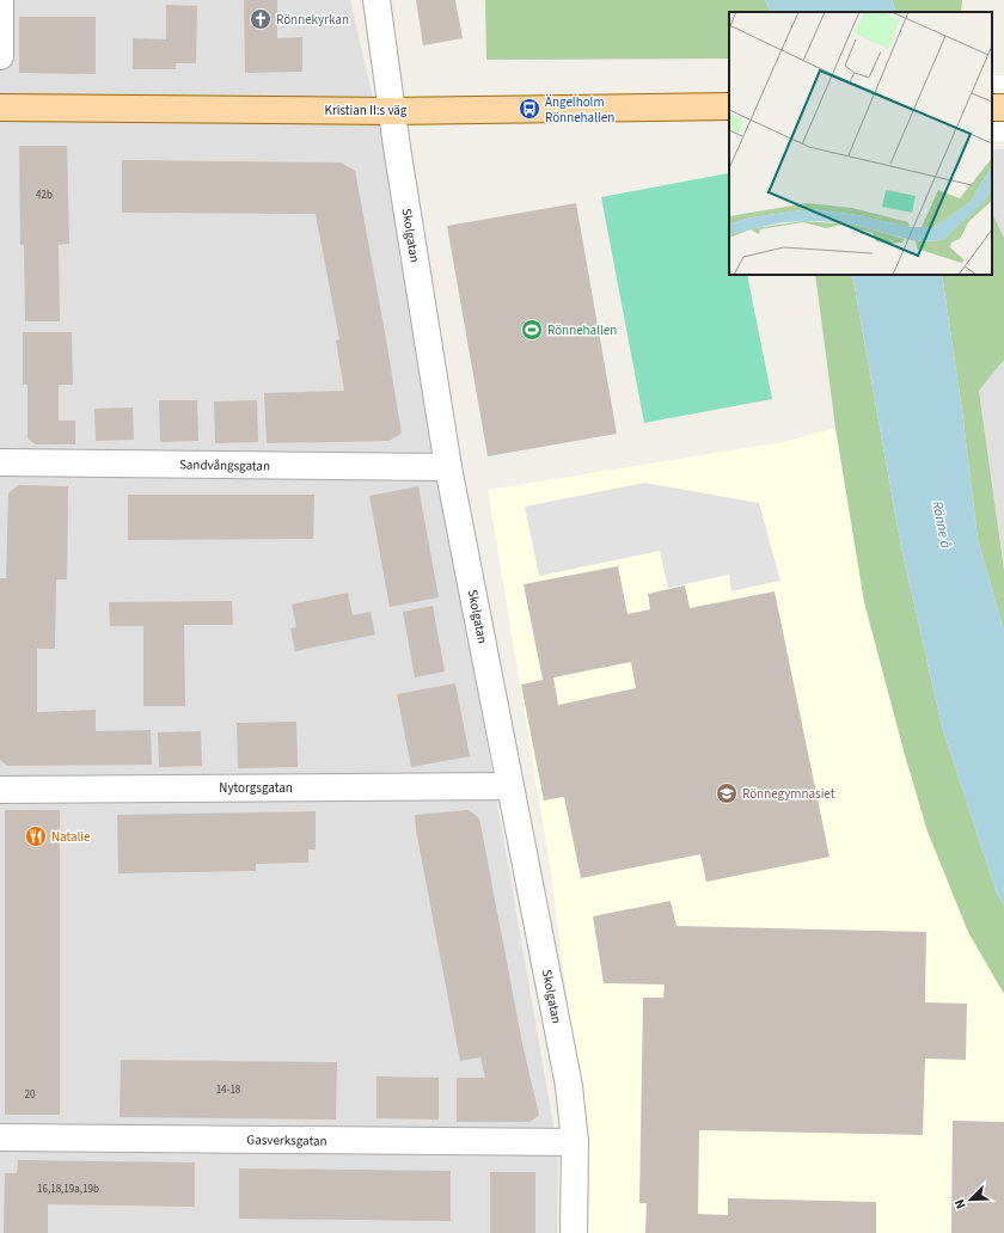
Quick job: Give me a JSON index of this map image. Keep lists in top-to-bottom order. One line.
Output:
{"streets":{"main road":["Kristian II:s väg"],"street":["Skolgatan","Sandvångsgatan","Nytorgsgatan","Gasverksgatan"]},"crossings":[["Kristian II:s väg","Skolgatan"],["Skolgatan","Sandvångsgatan"],["Skolgatan","Nytorgsgatan"],["Skolgatan","Gasverksgatan"]],"water":["Rönne å"],"places":{"church":["Rönnekyrkan"],"bus stop":["Ängelholm Rönnehallen"],"sports":["Rönnehallen"],"school or university":["Rönnegymnasiet"],"restaurant":["Natalie"]},"house_numbers":["42b","14-18","20","16,18,19a,19b"],"north":"bottom left"}
